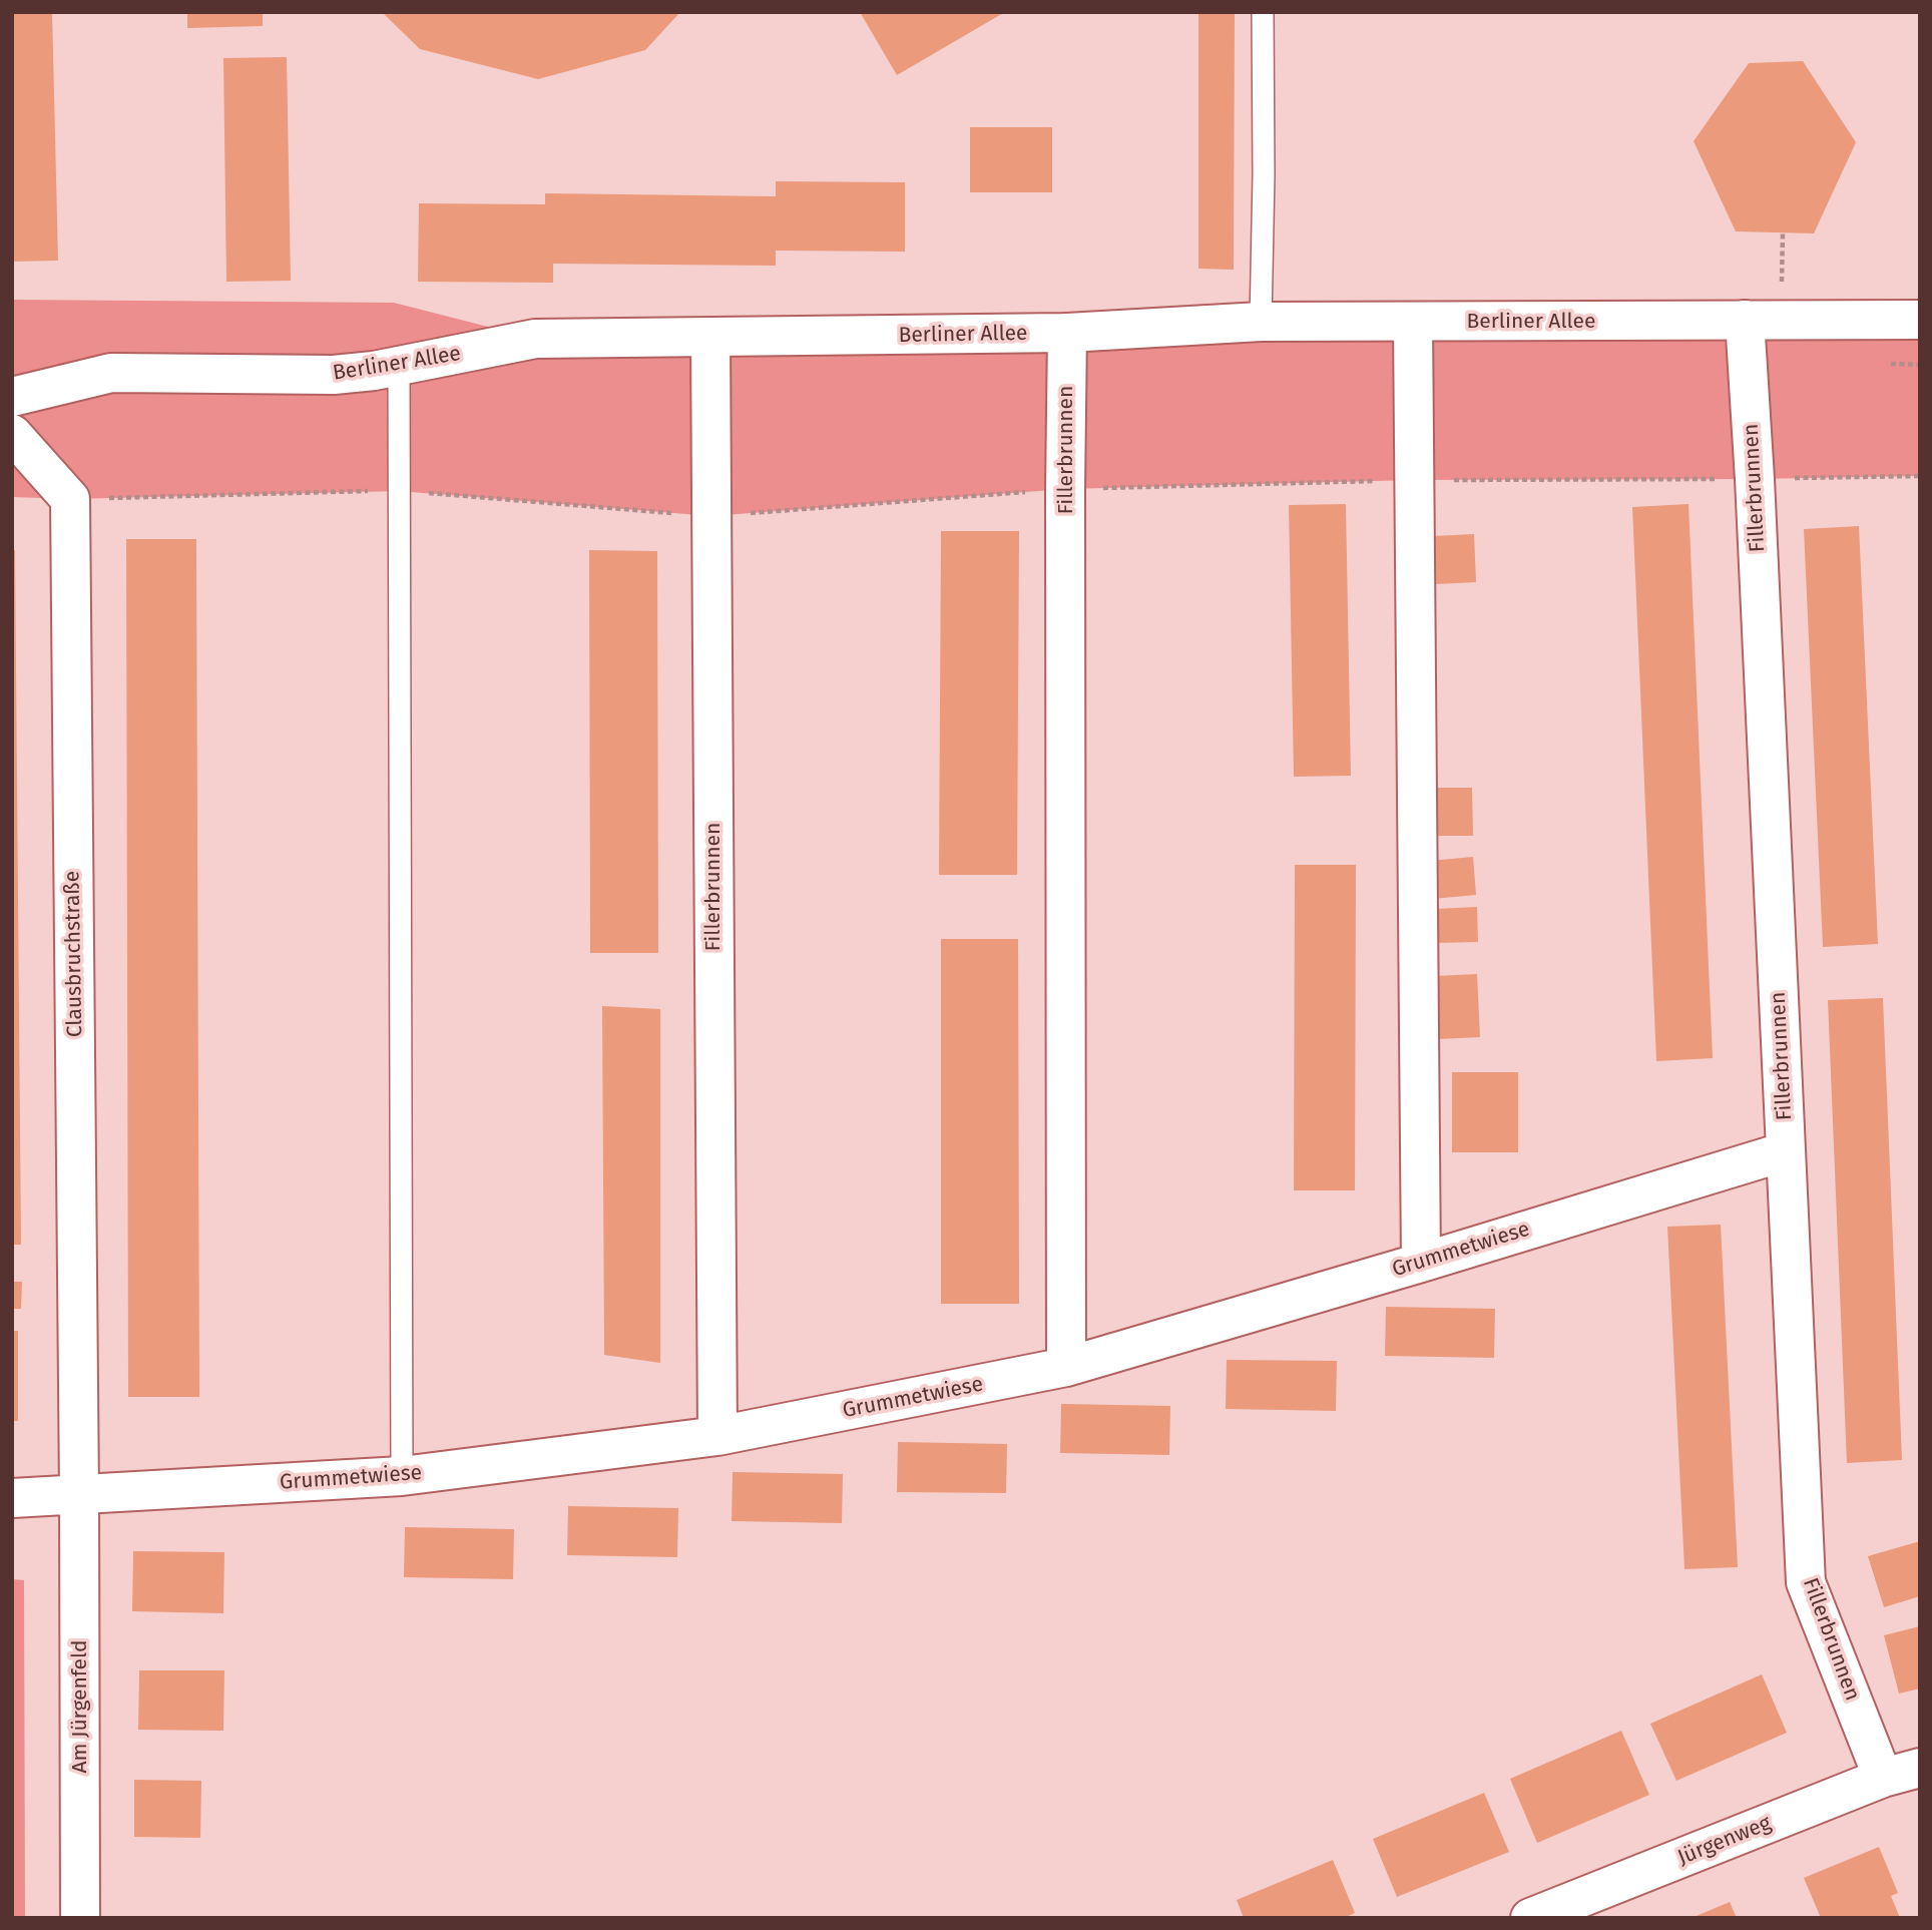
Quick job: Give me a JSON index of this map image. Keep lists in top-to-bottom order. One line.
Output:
{"streets":{"street":["Berliner Allee","Fillerbrunnen","Clausbruchstraße","Grummetwiese","Am Jürgenfeld","Jürgenweg"]},"crossings":[["Berliner Allee","Fillerbrunnen"],["Fillerbrunnen","Grummetwiese"],["Fillerbrunnen","Jürgenweg"],["Clausbruchstraße","Grummetwiese"],["Clausbruchstraße","Am Jürgenfeld"],["Grummetwiese","Am Jürgenfeld"]]}
